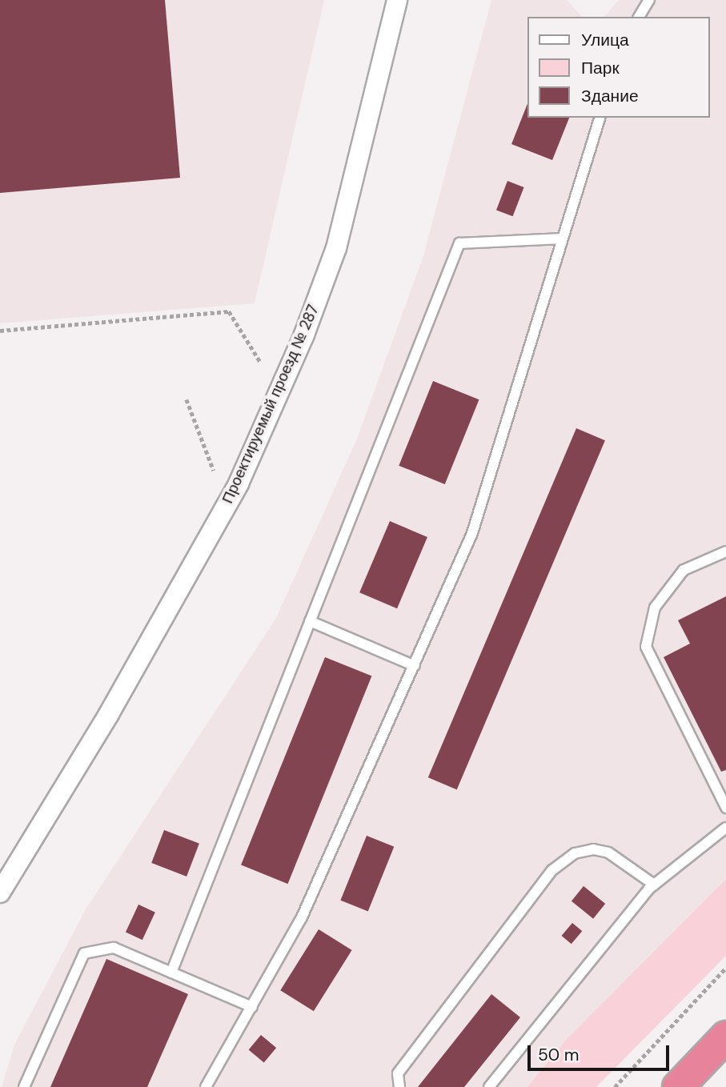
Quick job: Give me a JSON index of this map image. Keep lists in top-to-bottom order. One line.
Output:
{"streets":{"street":["Проектируемый проезд № 287"]},"legend":["Улица","Парк","Здание"],"scale_bar":"50 m"}
